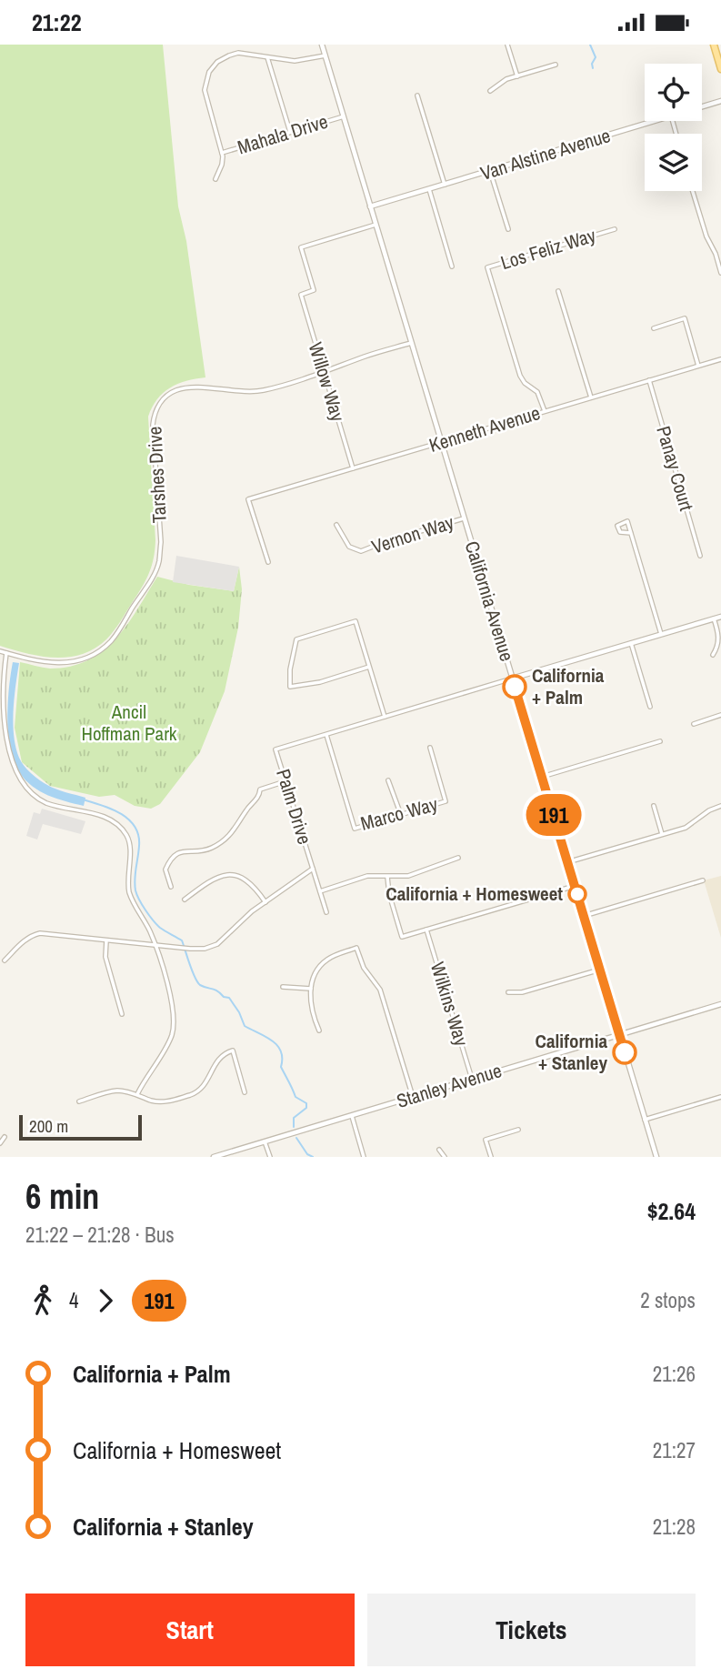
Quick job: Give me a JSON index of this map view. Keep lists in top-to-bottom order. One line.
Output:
{"streets":{"street":["Mahala Drive","Van Alstine Avenue","Los Feliz Way","Willow Way","Kenneth Avenue","Panay Court","Tarshes Drive","Vernon Way","California Avenue","Palm Drive","Marco Way","Wilkins Way","Stanley Avenue"]},"crossings":[["Mahala Drive","California Avenue"],["Van Alstine Avenue","California Avenue"],["Los Feliz Way","Kenneth Avenue"],["Willow Way","Kenneth Avenue"],["Willow Way","Tarshes Drive"],["Willow Way","California Avenue"],["Kenneth Avenue","Panay Court"],["Kenneth Avenue","California Avenue"],["Tarshes Drive","California Avenue"],["Vernon Way","California Avenue"],["California Avenue","Palm Drive"],["California Avenue","Stanley Avenue"],["Palm Drive","Marco Way"],["Wilkins Way","Stanley Avenue"]],"parks":["Ancil Hoffman Park"],"places":["California + Palm","California + Homesweet","California + Stanley"],"lines":["bus line 191"],"scale_bar":"200 m","page":{"status":"21:22","on_map":"191","scale":"200 m","heading":["6 min","21:22 – 21:28 · Bus","$2.64"],"legs":["4","191","2 stops"],"list":[{"name":"California + Palm","value":"21:26"},{"name":"California + Homesweet","value":"21:27"},{"name":"California + Stanley","value":"21:28"}],"buttons":["Start","Tickets"]}}
